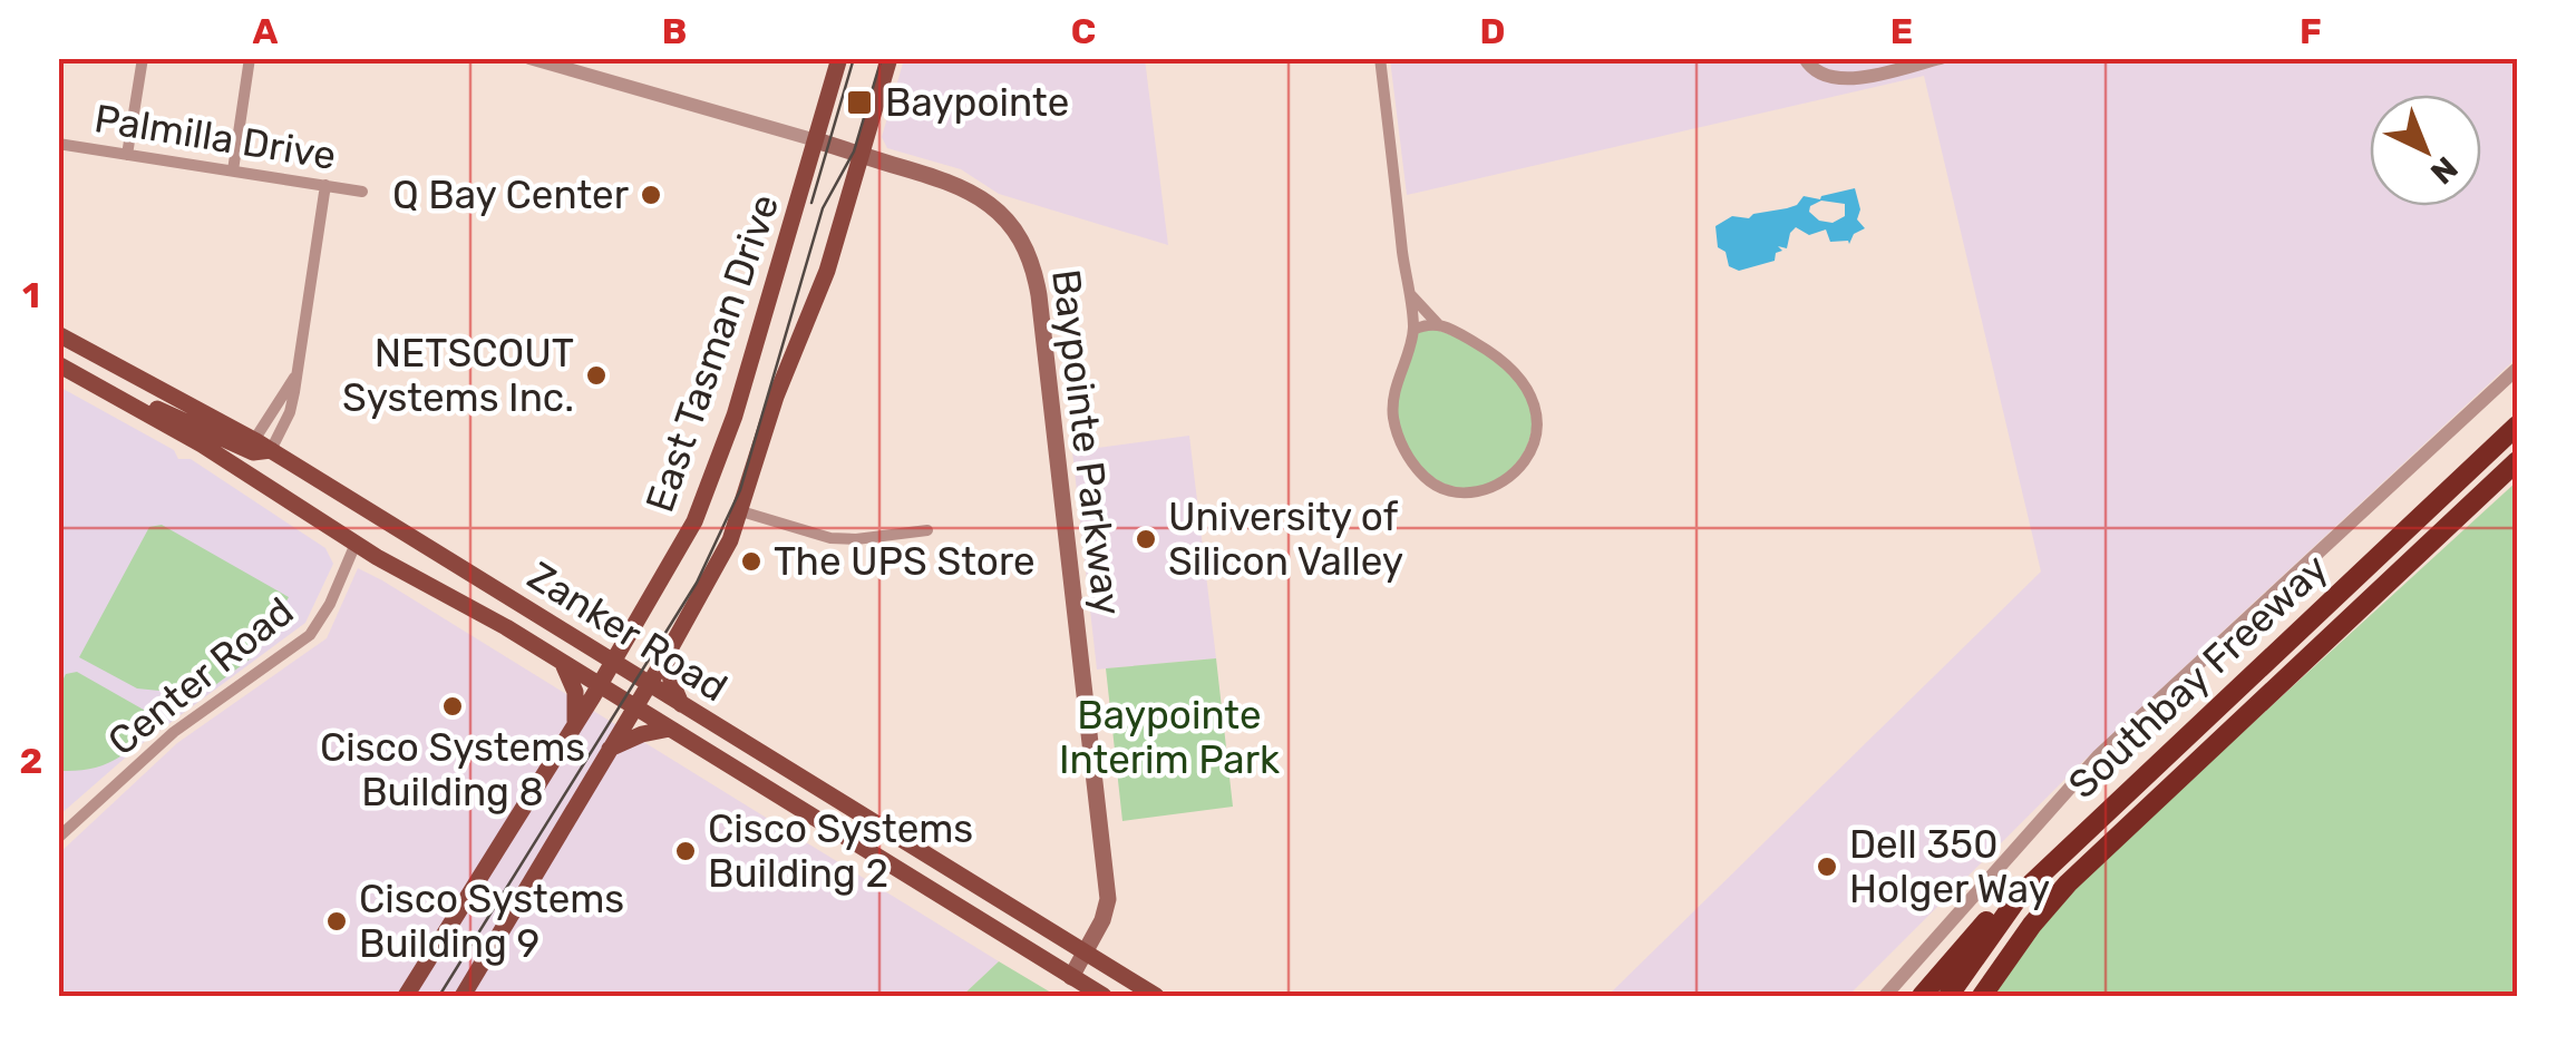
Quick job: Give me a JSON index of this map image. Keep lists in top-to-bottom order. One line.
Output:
{"streets":{"highway":["Southbay Freeway"],"main road":["East Tasman Drive","Baypointe Parkway","Zanker Road"],"street":["Palmilla Drive","Center Road"]},"crossings":[["East Tasman Drive","Baypointe Parkway"],["East Tasman Drive","Zanker Road"],["Baypointe Parkway","Zanker Road"],["Zanker Road","Center Road"]],"parks":["Baypointe Interim Park"],"places":{"transit":["Baypointe"],"other":["Q Bay Center","NETSCOUT Systems Inc.","University of Silicon Valley","The UPS Store","Cisco Systems Building 8","Cisco Systems Building 2","Dell 350 Holger Way","Cisco Systems Building 9"]},"north":"bottom right","grid":{"columns":["A","B","C","D","E","F"],"rows":["1","2"]}}
